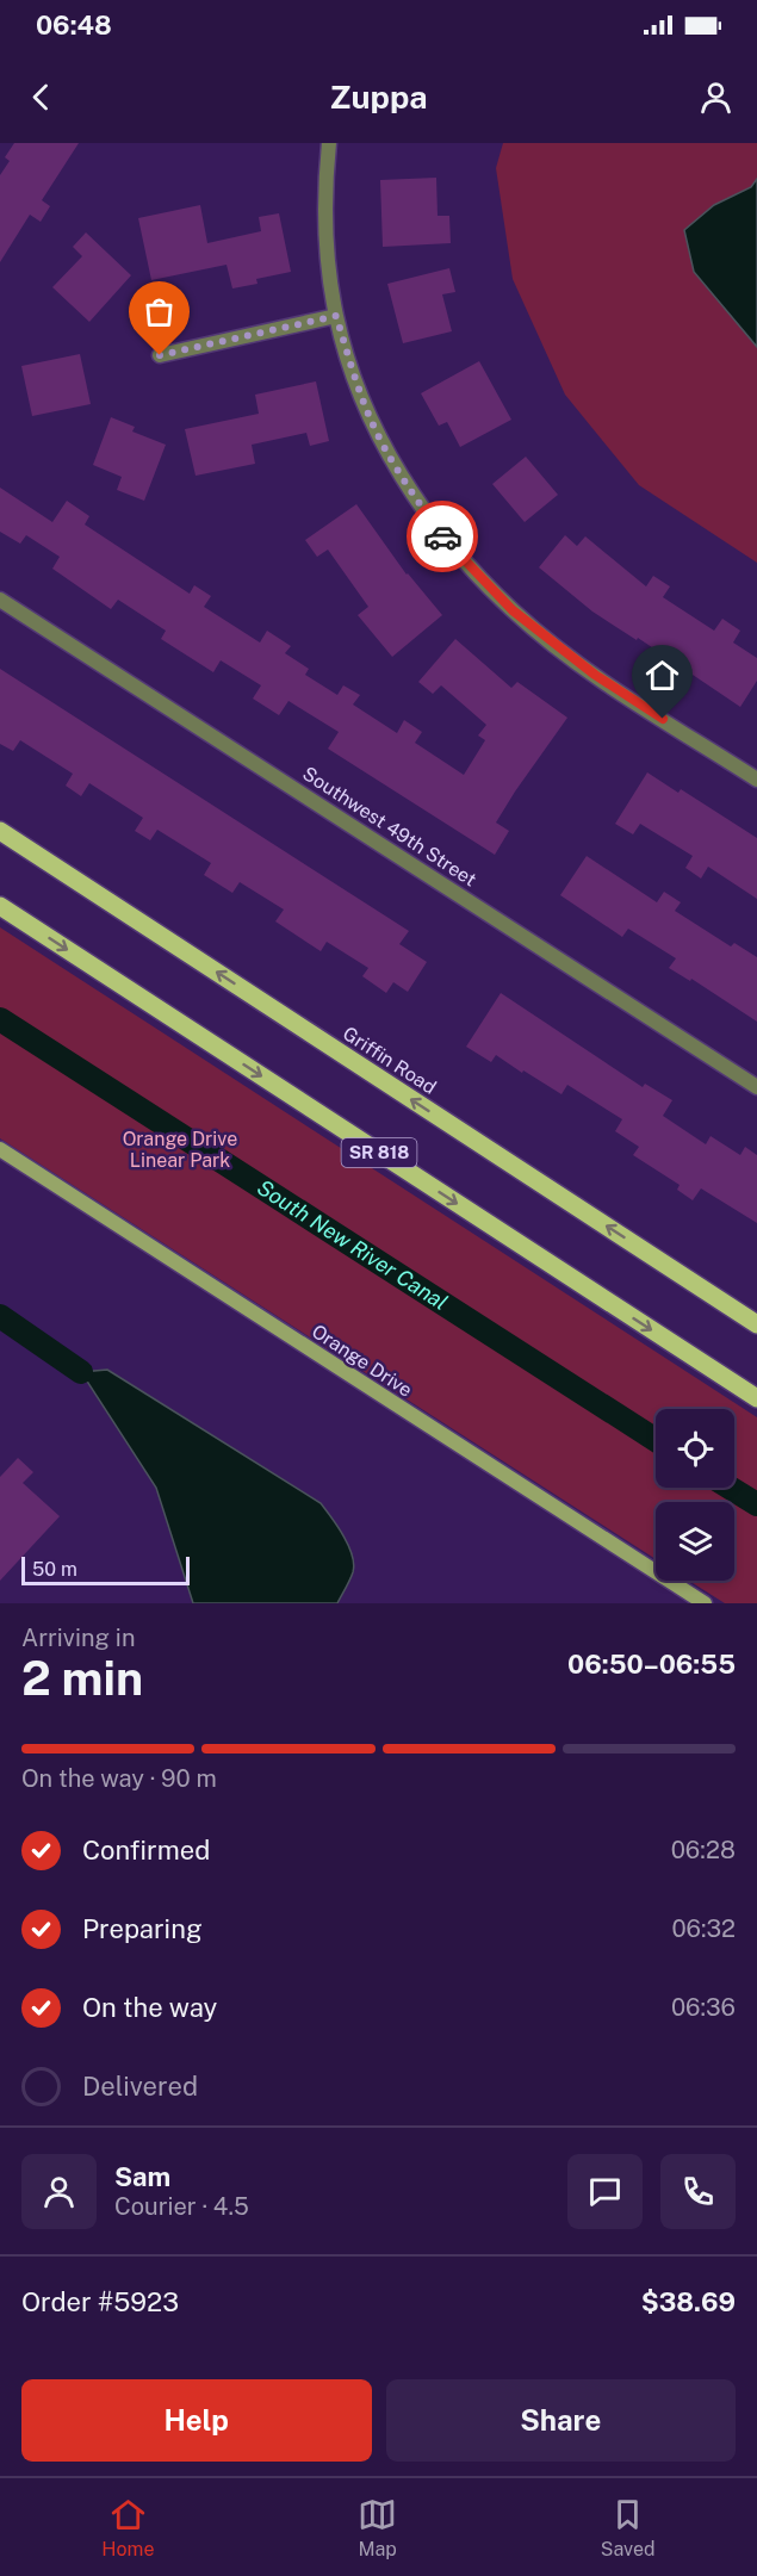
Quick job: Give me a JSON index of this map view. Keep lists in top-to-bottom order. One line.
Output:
{"streets":{"main road":["Griffin Road","SR 818"],"street":["Southwest 49th Street","Orange Drive"]},"water":["South New River Canal"],"parks":["Orange Drive Linear Park"],"scale_bar":"50 m","page":{"status":"06:48","header":"Zuppa","scale":"50 m","heading":["2 min","Arriving in","06:50–06:55"],"panel":["Sam","Courier · 4.5","Order #5923","$38.69"],"bar":"On the way · 90 m","list":[["Confirmed","06:28"],["Preparing","06:32"],["On the way","06:36"],"Delivered"],"buttons":["Help","Share"],"tabs":["Home","Map","Saved"]}}
